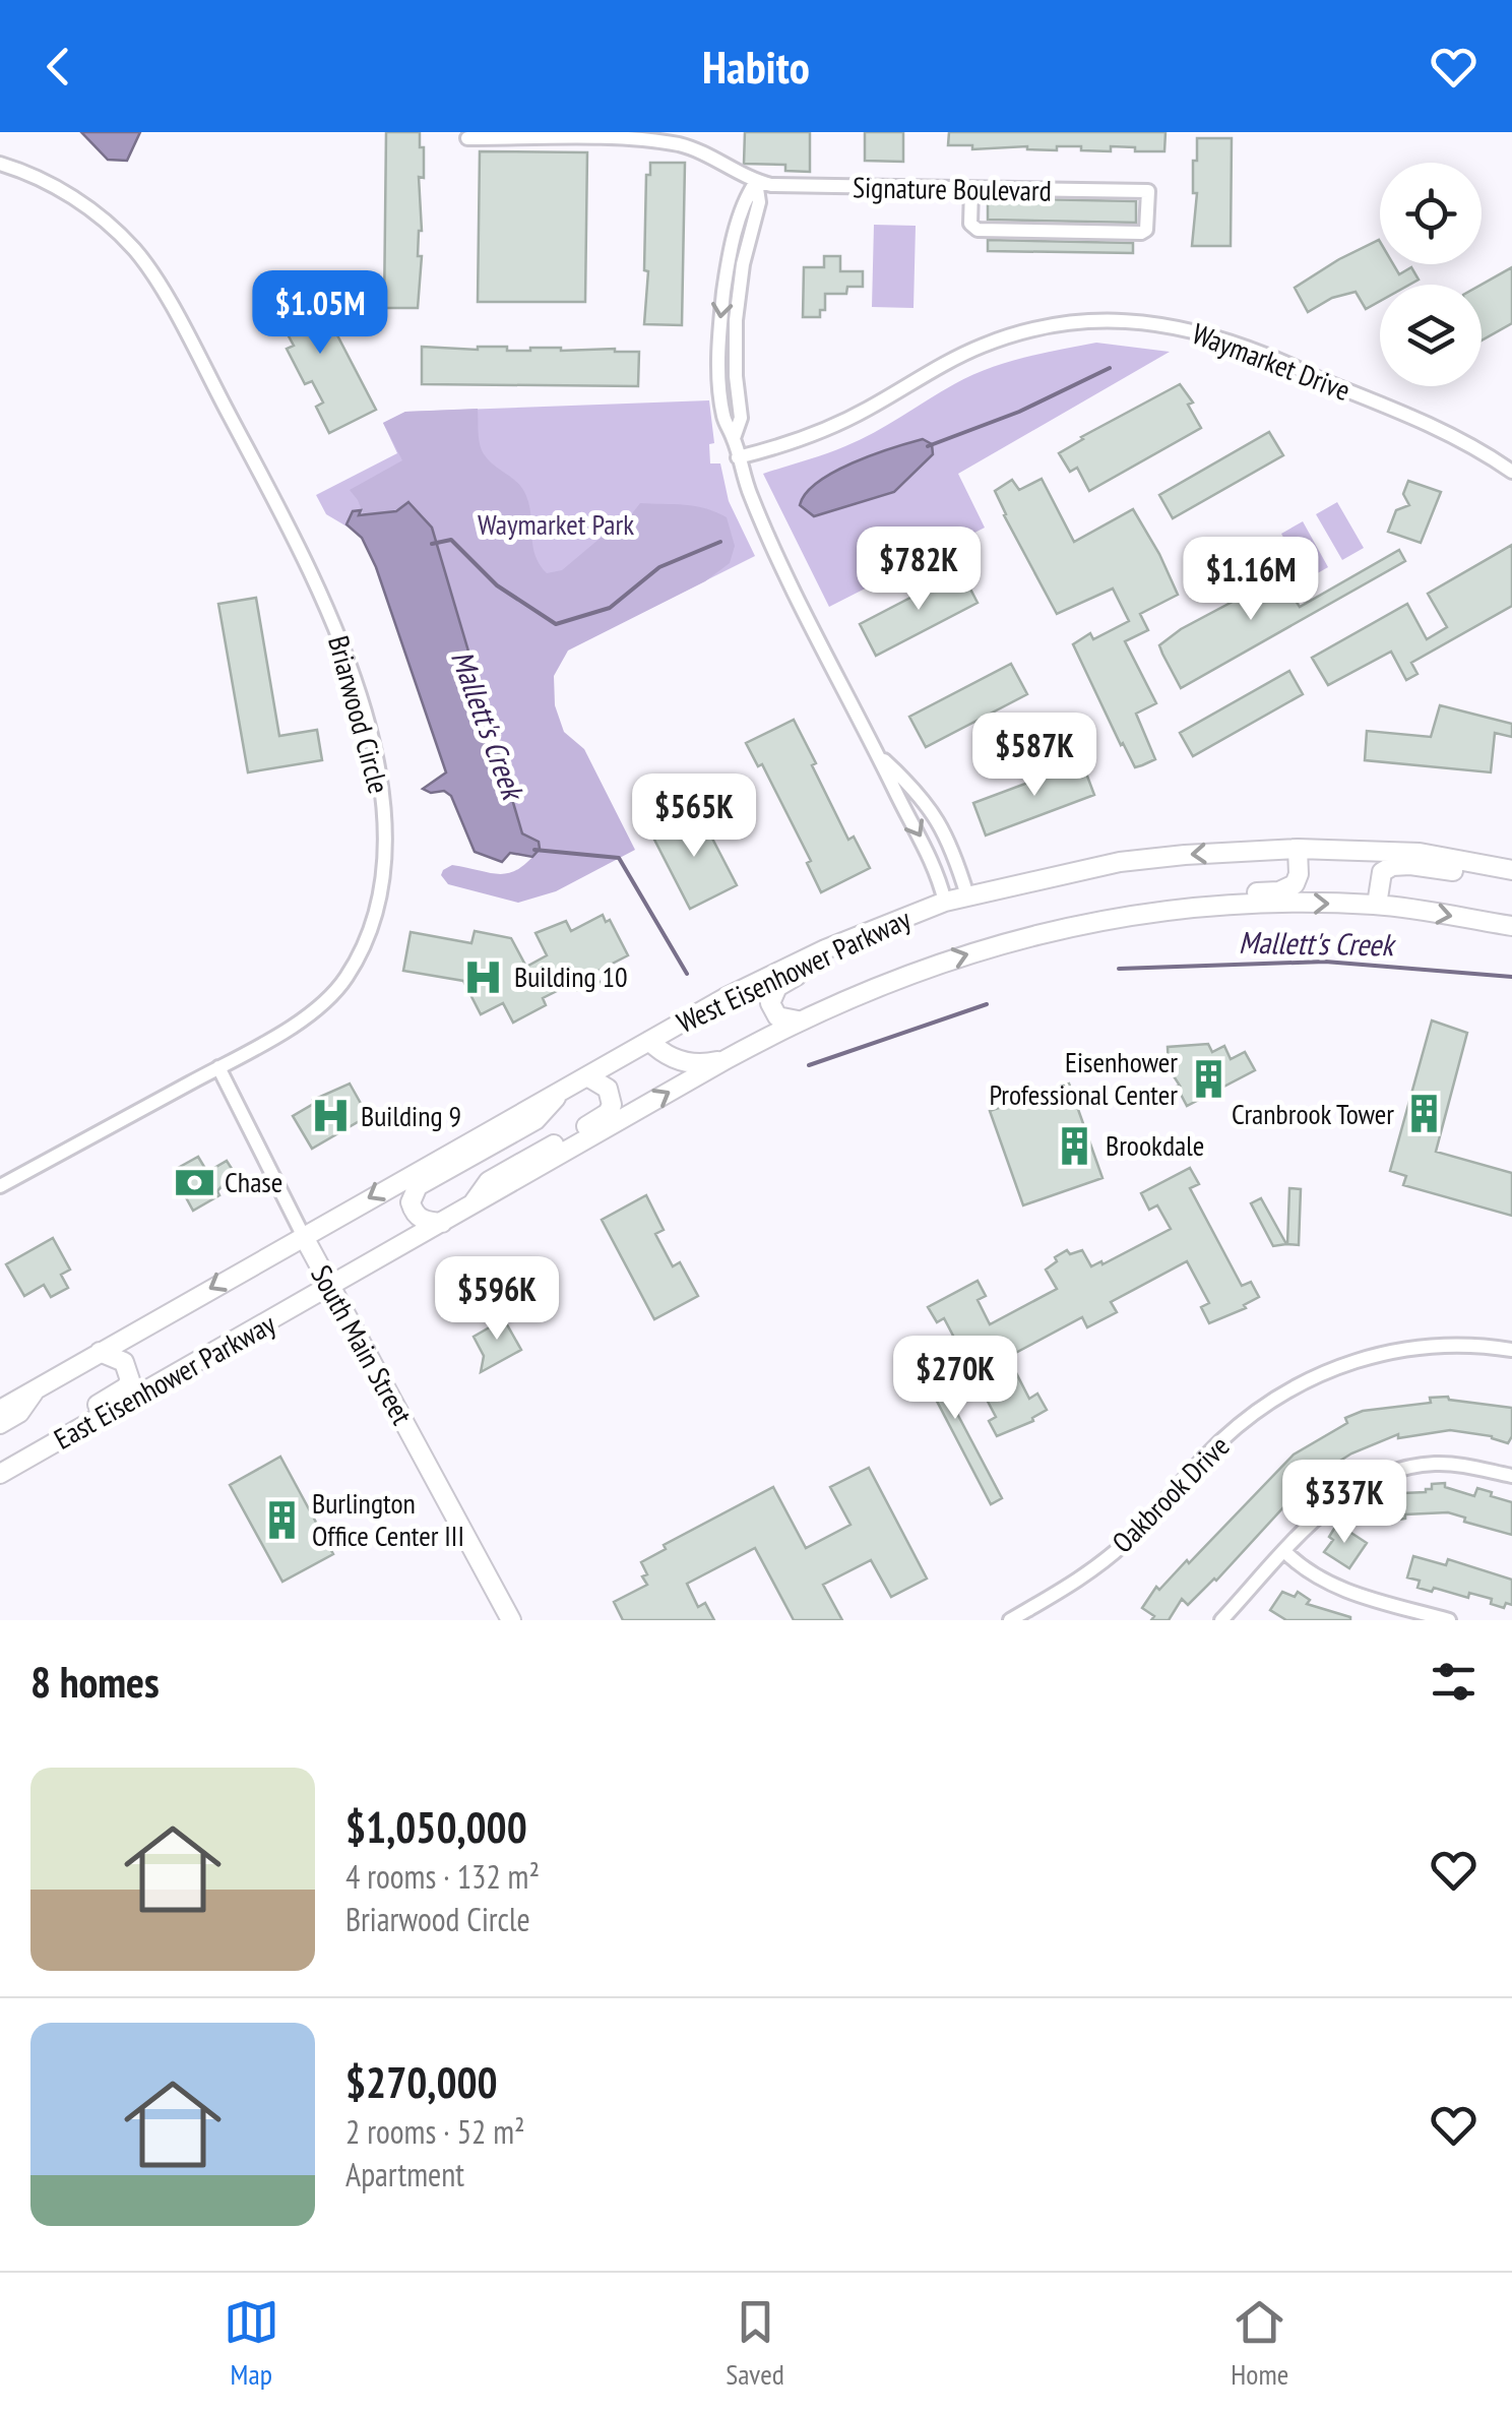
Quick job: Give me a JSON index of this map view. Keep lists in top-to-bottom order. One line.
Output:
{"streets":{"main road":["West Eisenhower Parkway","South Main Street","East Eisenhower Parkway"],"street":["Signature Boulevard","Waymarket Drive","Briarwood Circle","Oakbrook Drive"]},"crossings":[["Briarwood Circle","South Main Street"],["West Eisenhower Parkway","South Main Street"],["West Eisenhower Parkway","East Eisenhower Parkway"],["South Main Street","East Eisenhower Parkway"]],"water":["Mallett's Creek"],"parks":["Waymarket Park"],"places":{"hospital":["Building 10","Building 9"],"building":["Eisenhower Professional Center","Cranbrook Tower","Brookdale","Burlington Office Center III"],"bank":["Chase"]},"page":{"header":"Habito","price":["$1.05M","$782K","$1.16M","$587K","$565K","$596K","$270K","$337K"],"heading":"8 homes","list":[{"name":"$1,050,000","note":"4 rooms · 132 m² · Briarwood Circle"},{"name":"$270,000","note":"2 rooms · 52 m² · Apartment"}],"tabs":["Map","Saved","Home"]}}
